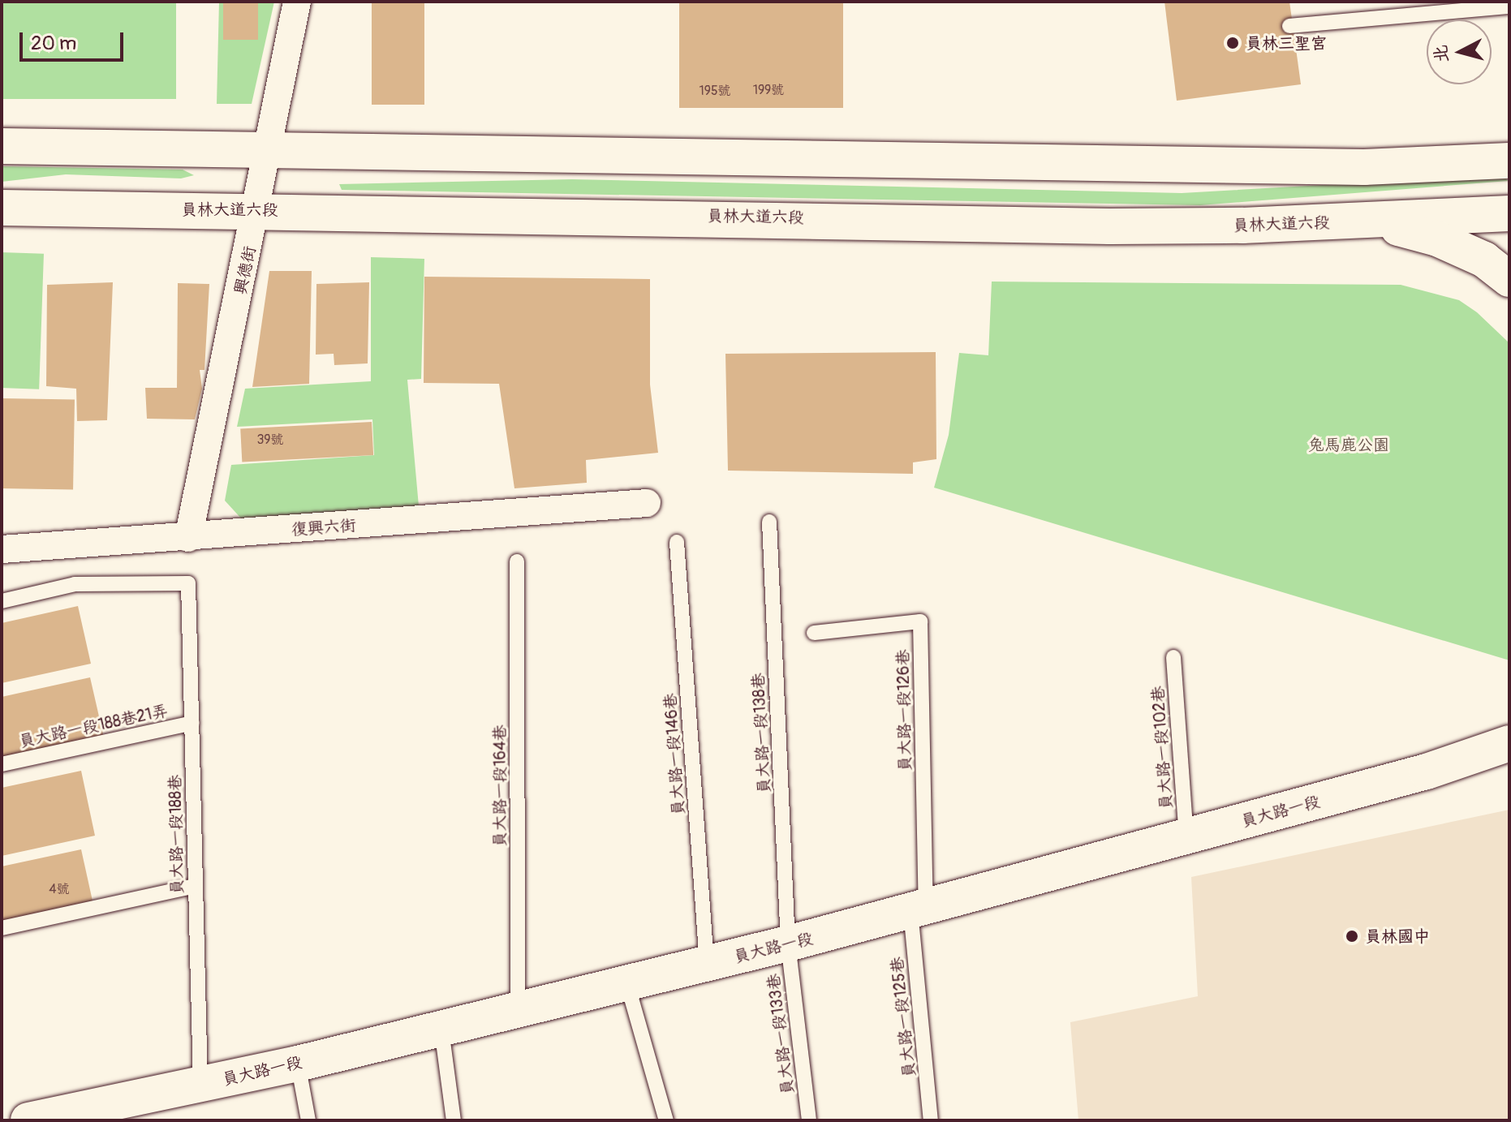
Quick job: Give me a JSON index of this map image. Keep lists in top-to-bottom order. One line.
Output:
{"streets":{"main road":["員林大道六段","員大路一段"],"street":["興德街","復興六街"],"lane":["員大路一段126巷","員大路一段188巷21弄","員大路一段138巷","員大路一段102巷","員大路一段146巷","員大路一段164巷","員大路一段188巷","員大路一段125巷","員大路一段133巷"]},"crossings":[["員林大道六段","興德街"],["興德街","復興六街"],["員大路一段126巷","員大路一段"],["員大路一段126巷","員大路一段125巷"],["員大路一段188巷21弄","員大路一段188巷"],["員大路一段138巷","員大路一段"],["員大路一段138巷","員大路一段133巷"],["員大路一段102巷","員大路一段"],["員大路一段146巷","員大路一段"],["員大路一段164巷","員大路一段"],["員大路一段","員大路一段188巷"],["員大路一段","員大路一段125巷"],["員大路一段","員大路一段133巷"]],"parks":["兔馬鹿公園"],"places":["員林三聖宮","員林國中"],"house_numbers":["199號","195號","39號","4號"],"scale_bar":"20 m","north":"left"}
